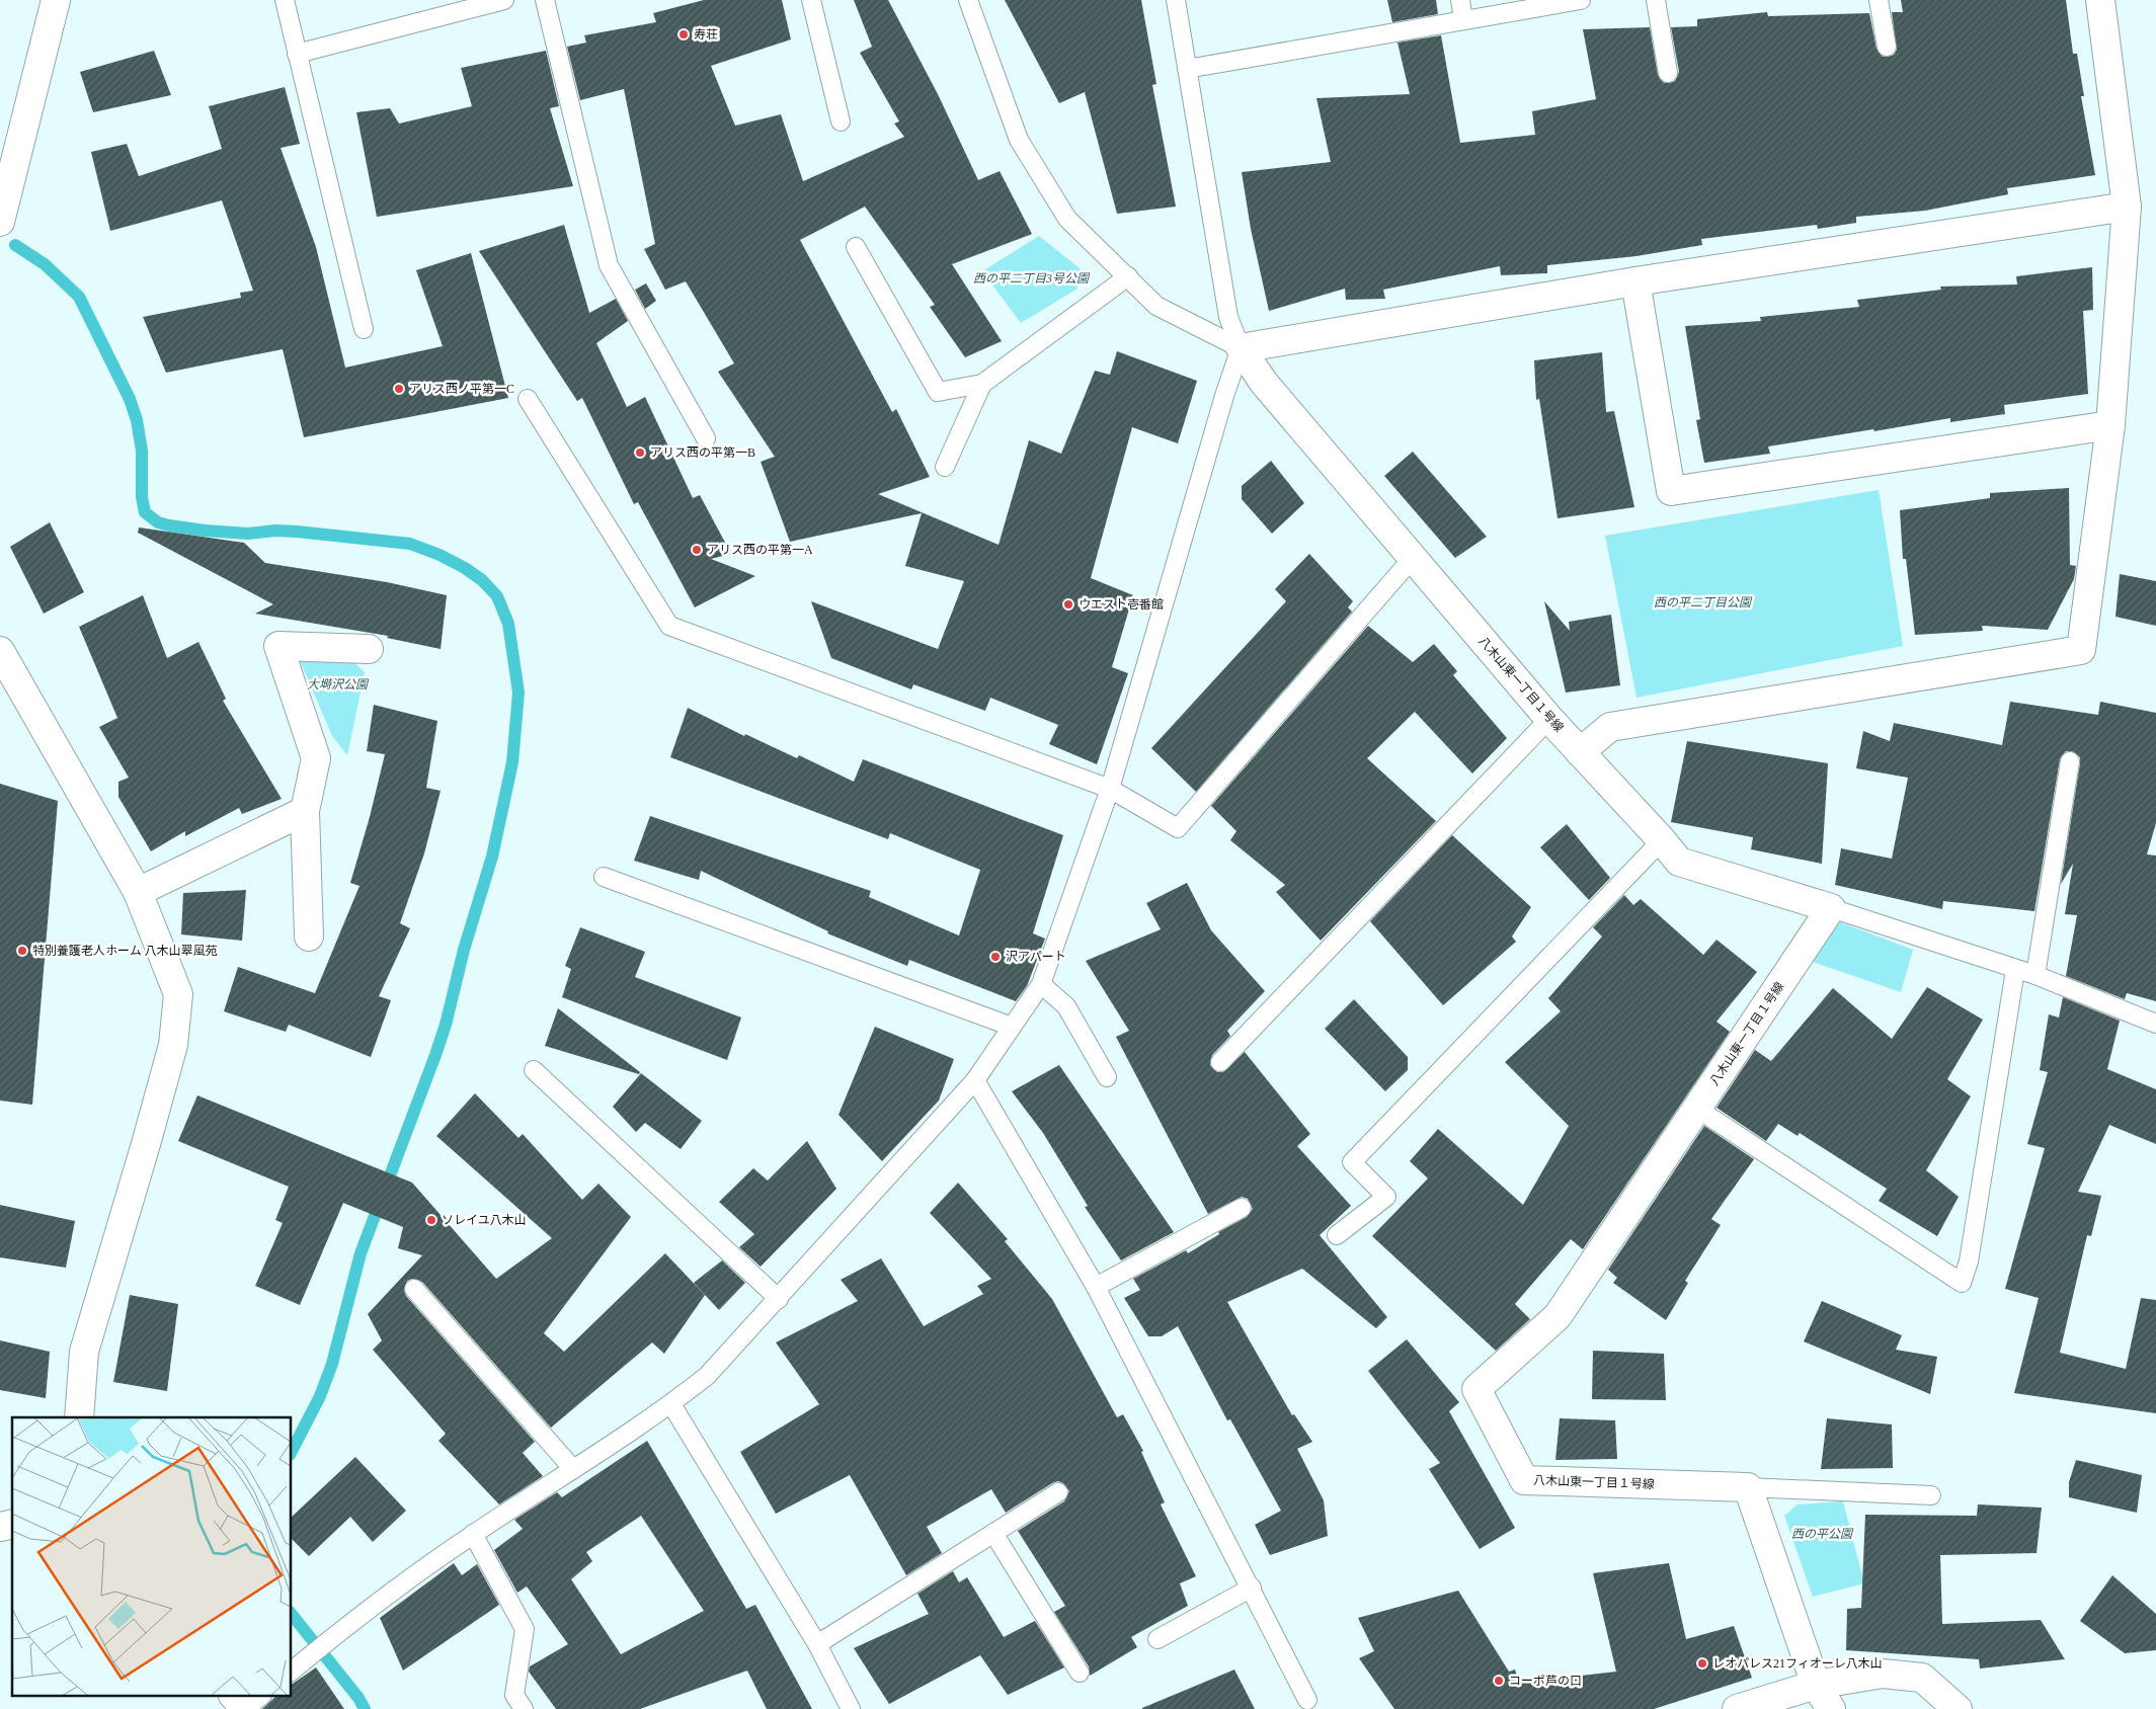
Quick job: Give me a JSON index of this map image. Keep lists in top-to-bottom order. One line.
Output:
{"streets":{"street":["八木山東一丁目１号線"]},"parks":["西の平二丁目3号公園","西の平二丁目公園","大塒沢公園","西の平公園"],"places":["寿荘","アリス西ノ平第一C","アリス西の平第一B","アリス西の平第一A","ウエスト壱番館","特別養護老人ホーム 八木山翠風苑","沢アパート","ソレイユ八木山","レオパレス21フィオーレ八木山","コーポ芦の口"]}
